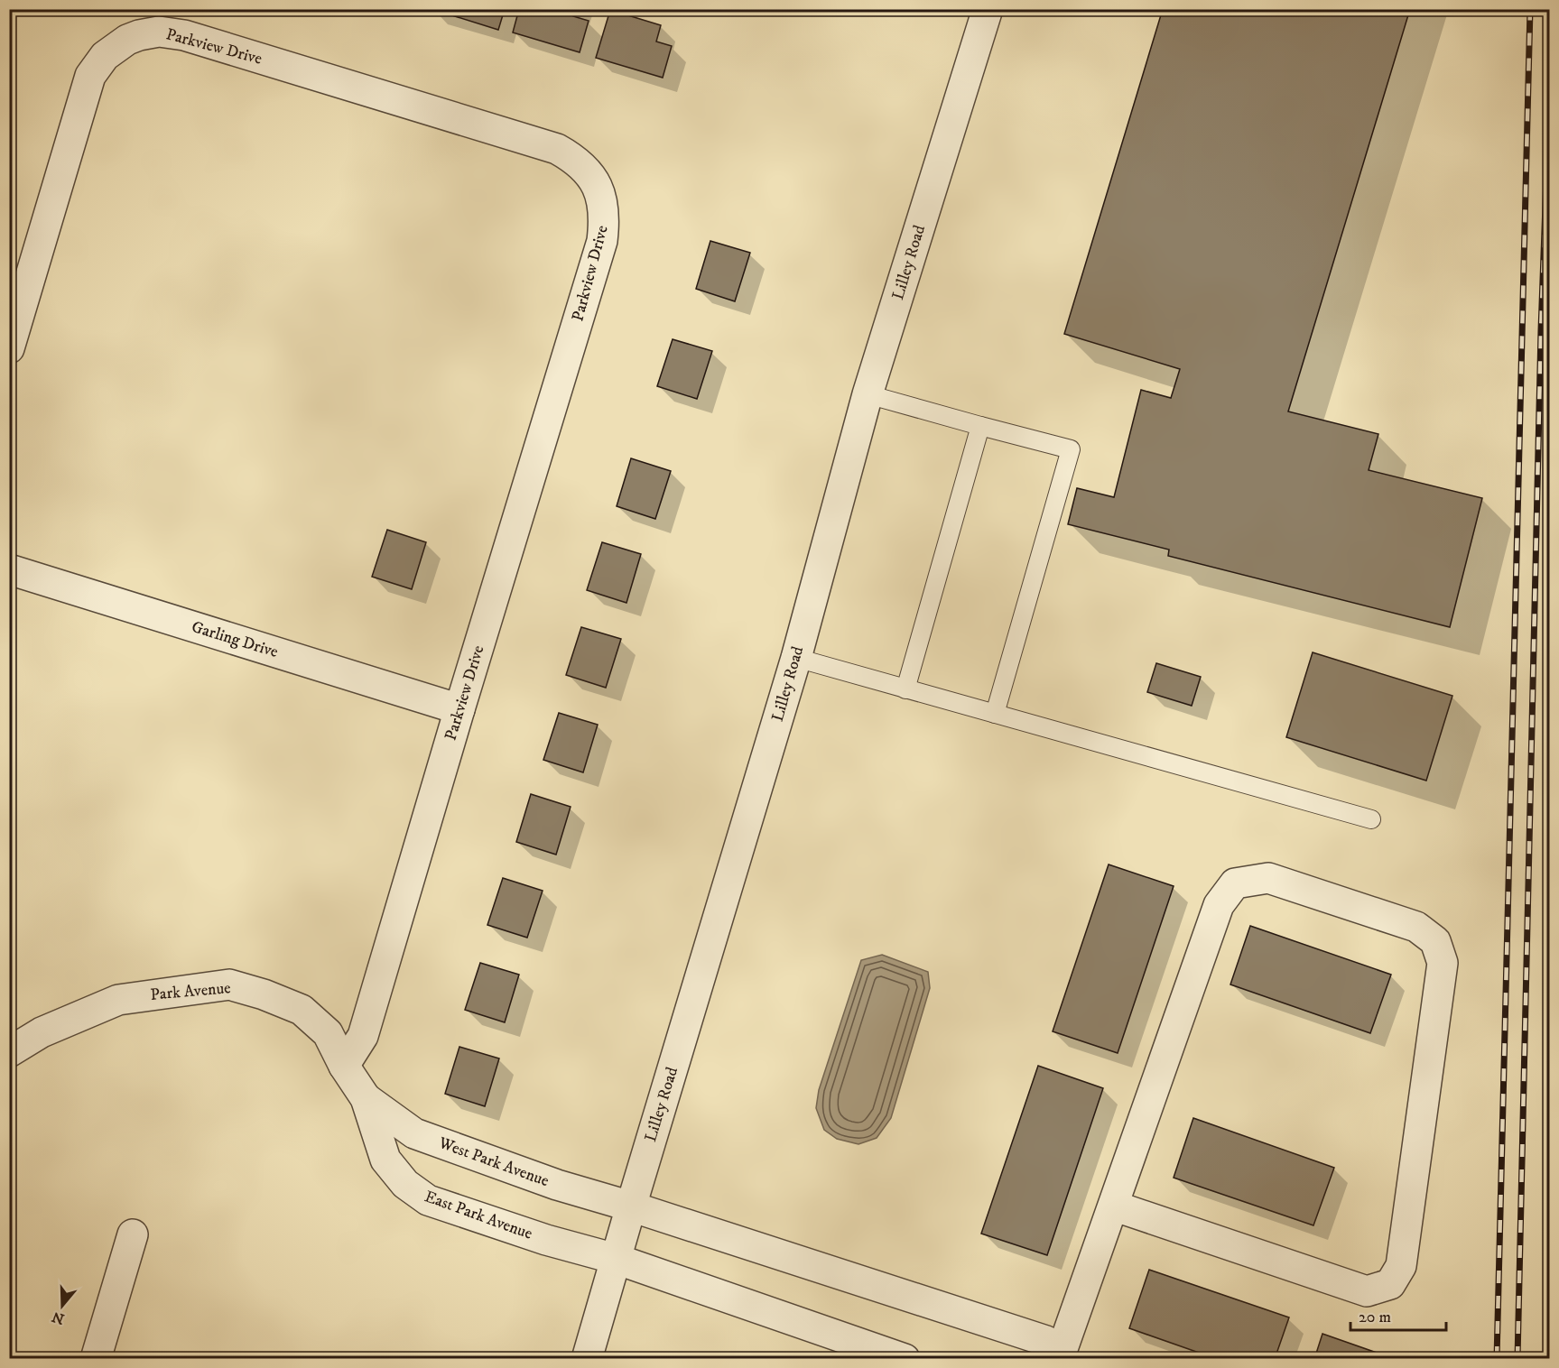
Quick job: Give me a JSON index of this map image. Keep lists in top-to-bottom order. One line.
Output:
{"streets":{"street":["Parkview Drive","Lilley Road","Garling Drive","Park Avenue","West Park Avenue","East Park Avenue"]},"crossings":[["Parkview Drive","Garling Drive"],["Parkview Drive","Park Avenue"],["Lilley Road","West Park Avenue"],["Lilley Road","East Park Avenue"],["Park Avenue","West Park Avenue"],["Park Avenue","East Park Avenue"],["West Park Avenue","East Park Avenue"]],"scale_bar":"20 m","north":"bottom"}
